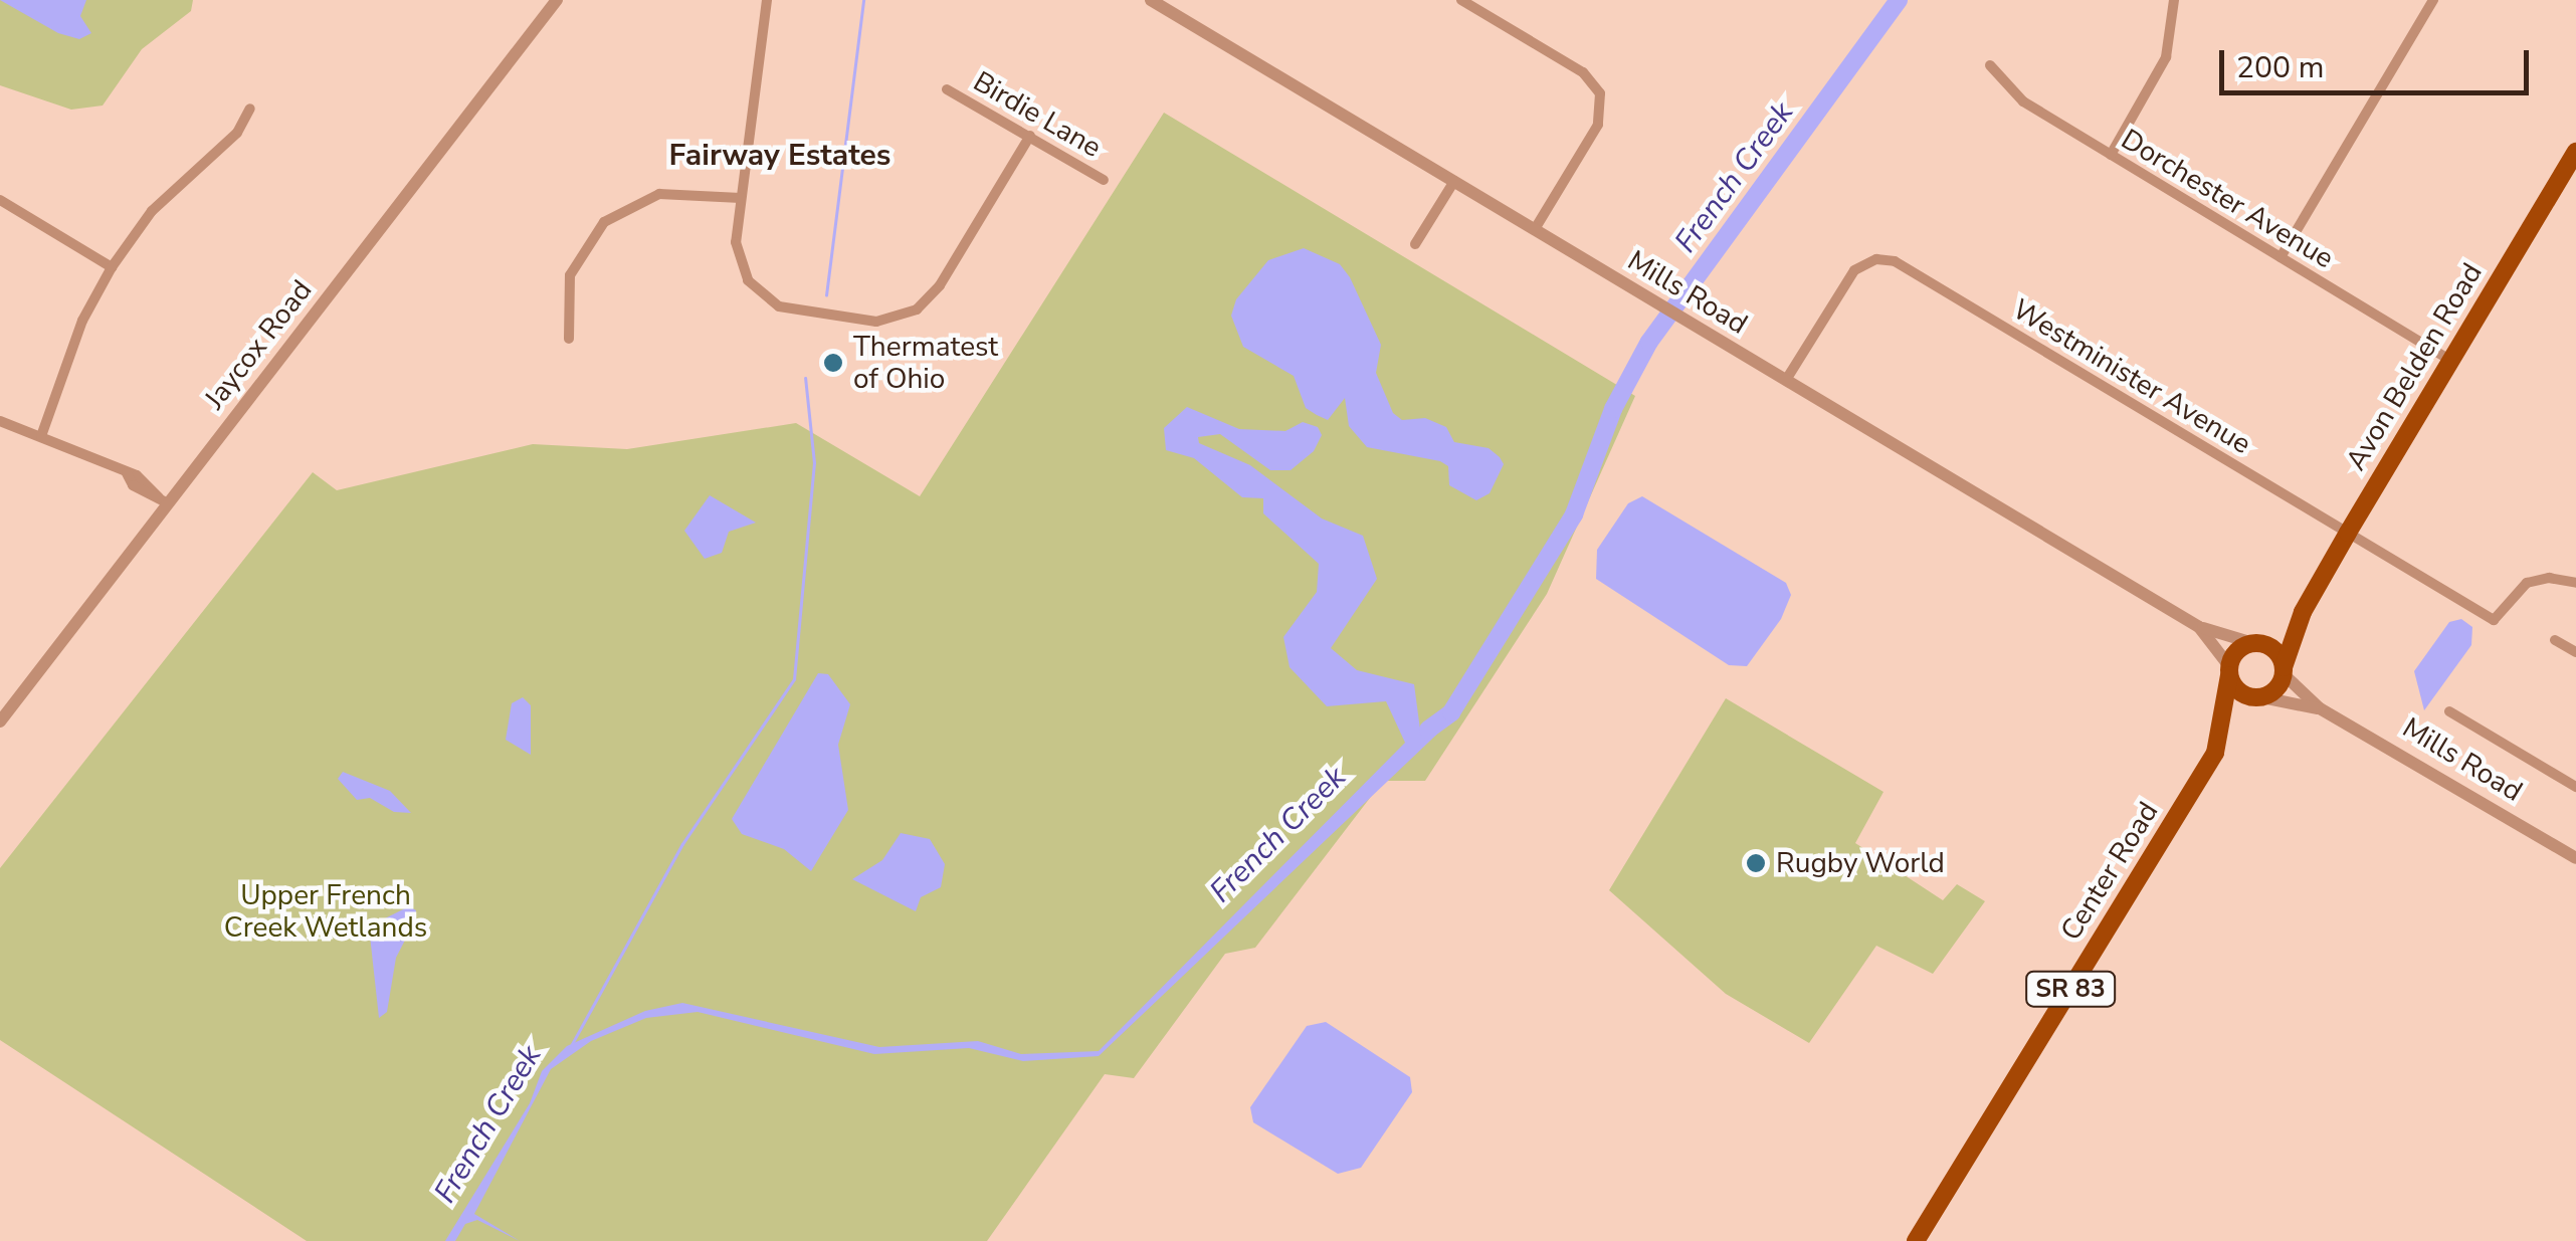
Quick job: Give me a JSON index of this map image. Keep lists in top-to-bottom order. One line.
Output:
{"streets":{"main road":["Avon Belden Road","Center Road","SR 83"],"street":["Birdie Lane","Dorchester Avenue","Mills Road","Jaycox Road","Westminister Avenue"]},"crossings":[["Dorchester Avenue","Avon Belden Road"],["Mills Road","Avon Belden Road"],["Mills Road","Westminister Avenue"],["Mills Road","Center Road"],["Avon Belden Road","Westminister Avenue"],["Avon Belden Road","Center Road"]],"districts":["Fairway Estates"],"water":["French Creek"],"parks":["Upper French Creek Wetlands"],"places":["Thermatest of Ohio","Rugby World"],"scale_bar":"200 m"}
